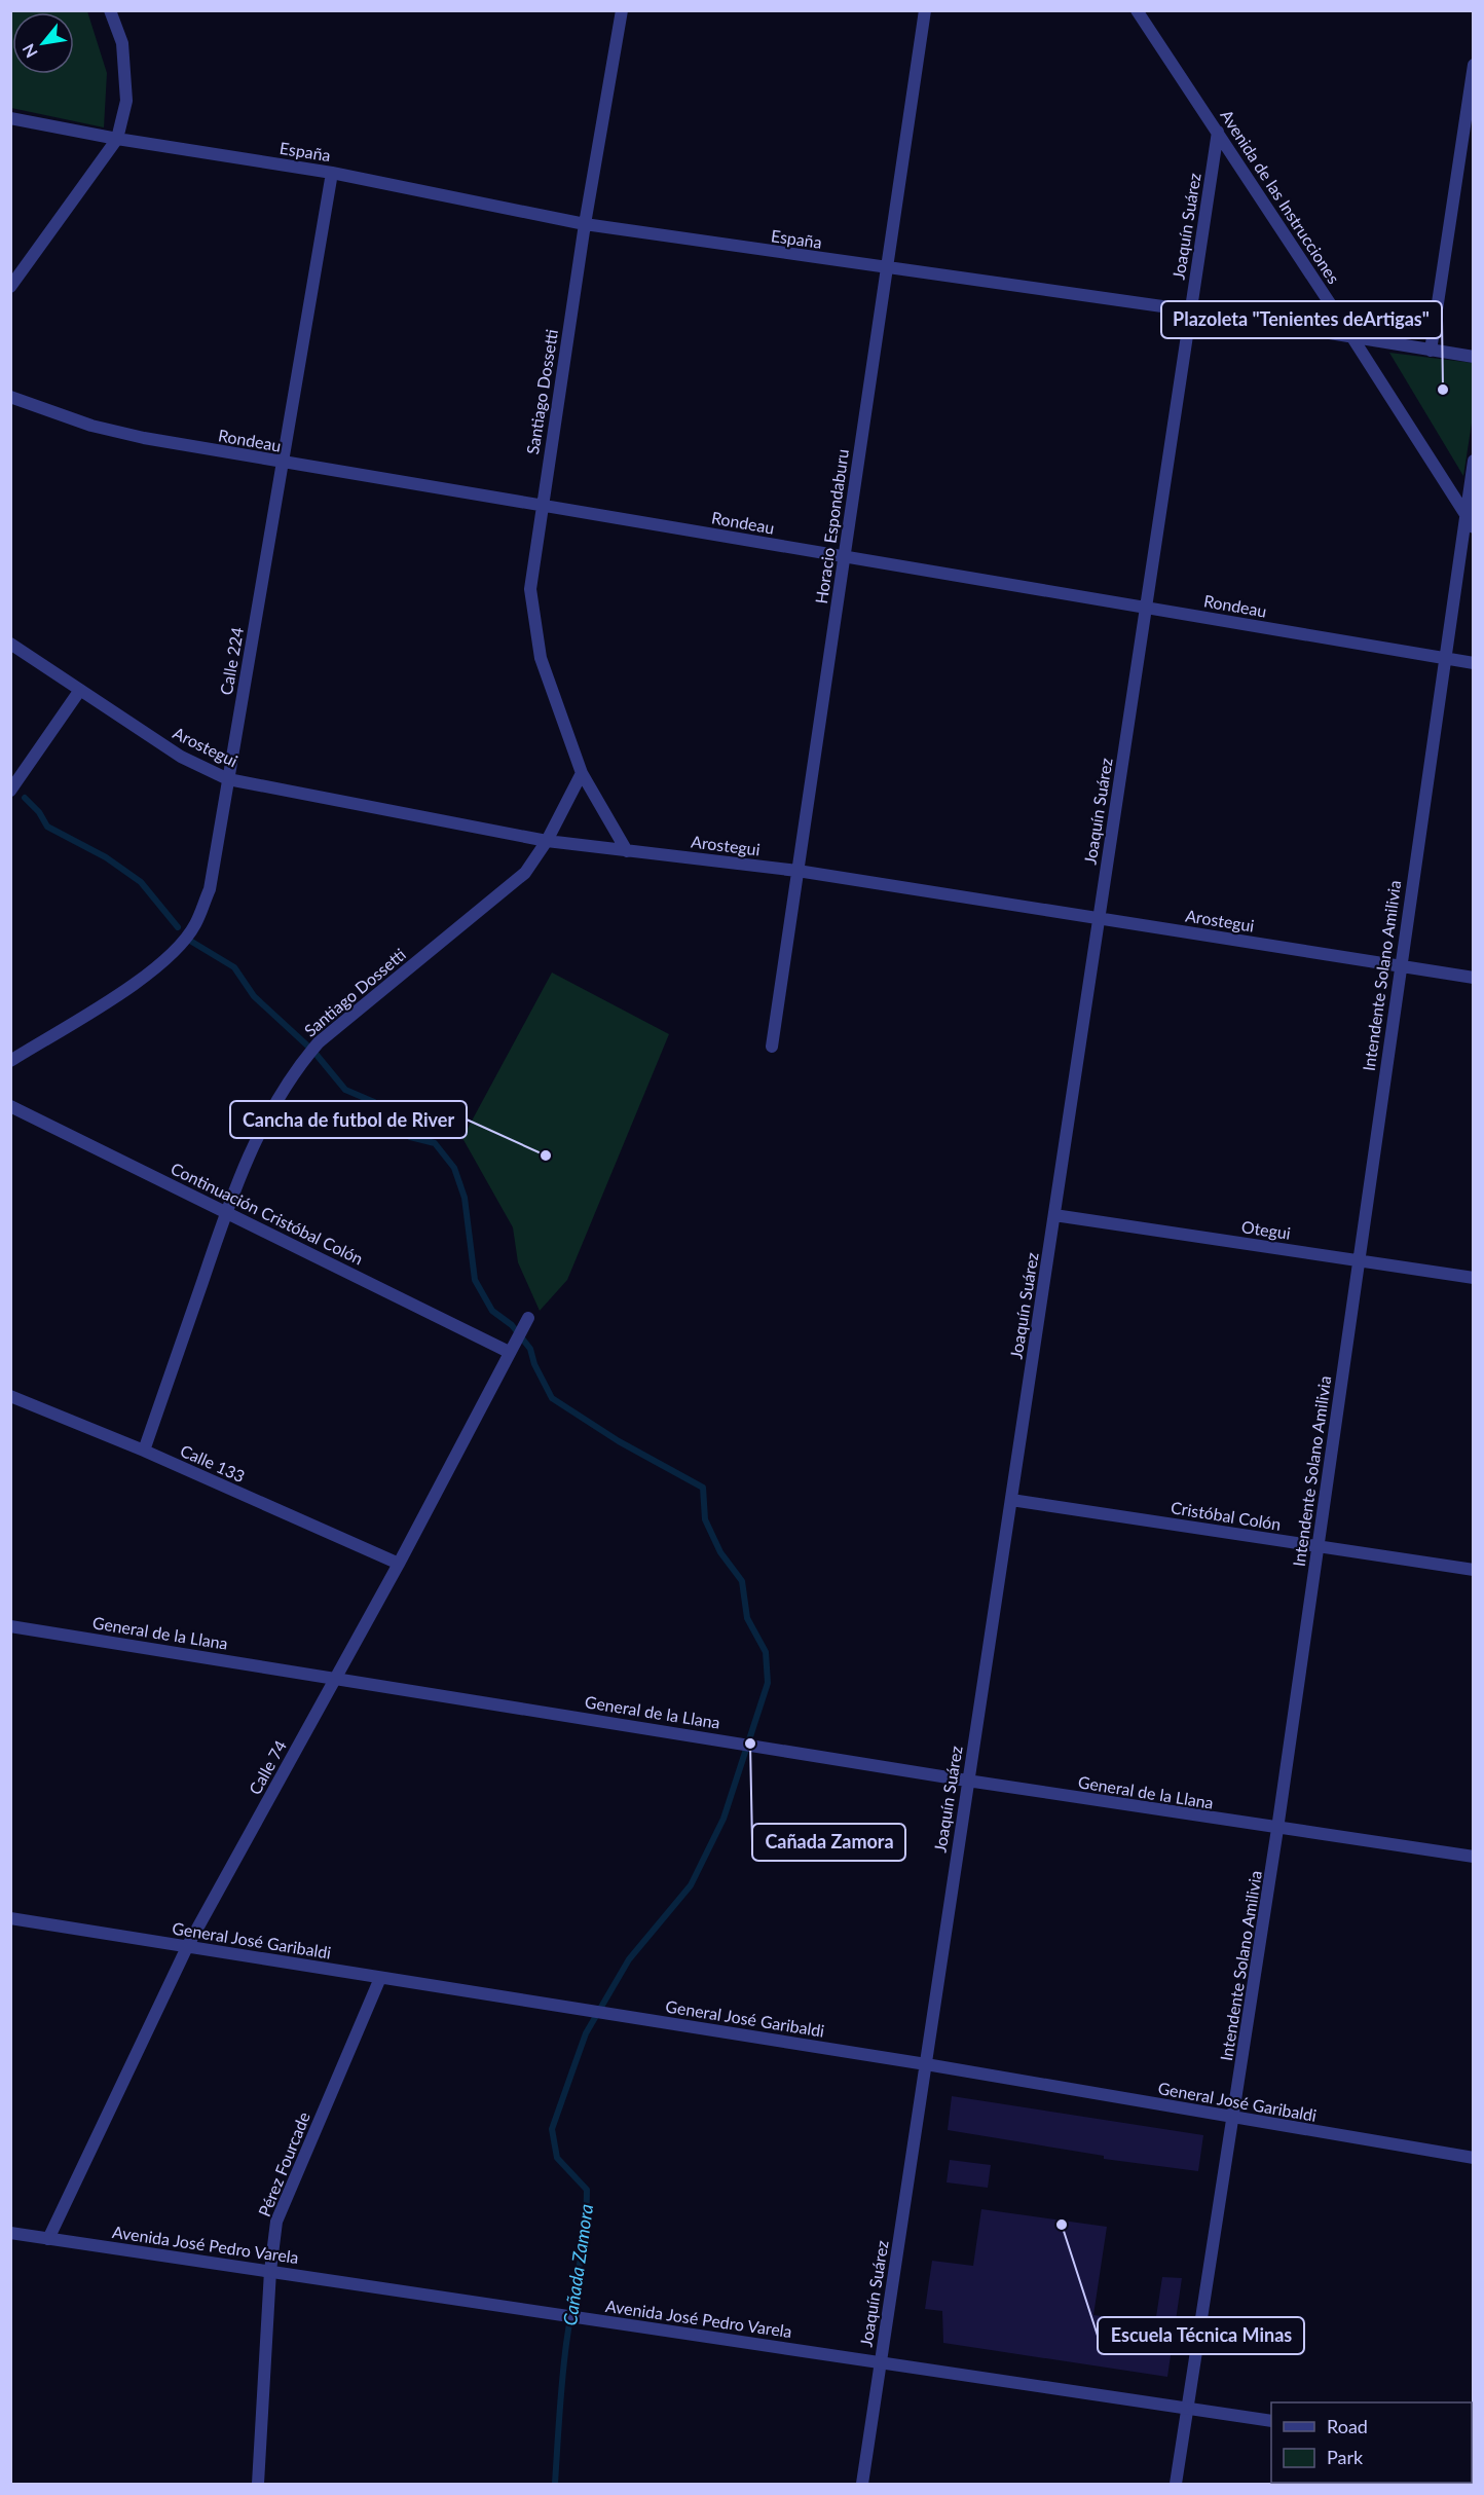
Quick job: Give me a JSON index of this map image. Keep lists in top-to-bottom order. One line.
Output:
{"streets":{"street":["España","Avenida de las Instrucciones","Joaquín Suárez","Santiago Dossetti","Rondeau","Horacio Espondaburu","Calle 224","Arostegui","Intendente Solano Amilivia","Continuación Cristóbal Colón","Otegui","Calle 133","Cristóbal Colón","General de la Llana","Calle 74","General José Garibaldi","Pérez Fourcade","Avenida José Pedro Varela"]},"crossings":[["España","Avenida de las Instrucciones"],["España","Joaquín Suárez"],["España","Santiago Dossetti"],["España","Horacio Espondaburu"],["España","Calle 224"],["Avenida de las Instrucciones","Joaquín Suárez"],["Avenida de las Instrucciones","Intendente Solano Amilivia"],["Joaquín Suárez","Rondeau"],["Joaquín Suárez","Arostegui"],["Joaquín Suárez","Otegui"],["Joaquín Suárez","Cristóbal Colón"],["Joaquín Suárez","General de la Llana"],["Joaquín Suárez","General José Garibaldi"],["Joaquín Suárez","Avenida José Pedro Varela"],["Santiago Dossetti","Rondeau"],["Santiago Dossetti","Arostegui"],["Santiago Dossetti","Continuación Cristóbal Colón"],["Santiago Dossetti","Calle 133"],["Rondeau","Horacio Espondaburu"],["Rondeau","Calle 224"],["Rondeau","Intendente Solano Amilivia"],["Horacio Espondaburu","Arostegui"],["Calle 224","Arostegui"],["Arostegui","Intendente Solano Amilivia"],["Intendente Solano Amilivia","Otegui"],["Intendente Solano Amilivia","Cristóbal Colón"],["Intendente Solano Amilivia","General de la Llana"],["Intendente Solano Amilivia","General José Garibaldi"],["Intendente Solano Amilivia","Avenida José Pedro Varela"],["Continuación Cristóbal Colón","Calle 74"],["Calle 133","Calle 74"],["General de la Llana","Calle 74"],["Calle 74","General José Garibaldi"],["Calle 74","Avenida José Pedro Varela"],["General José Garibaldi","Pérez Fourcade"],["Pérez Fourcade","Avenida José Pedro Varela"]],"water":["Cañada Zamora"],"places":["Plazoleta \"Tenientes deArtigas\"","Cancha de futbol de River","Cañada Zamora","Escuela Técnica Minas"],"legend":["Road","Park"],"north":"bottom left"}
